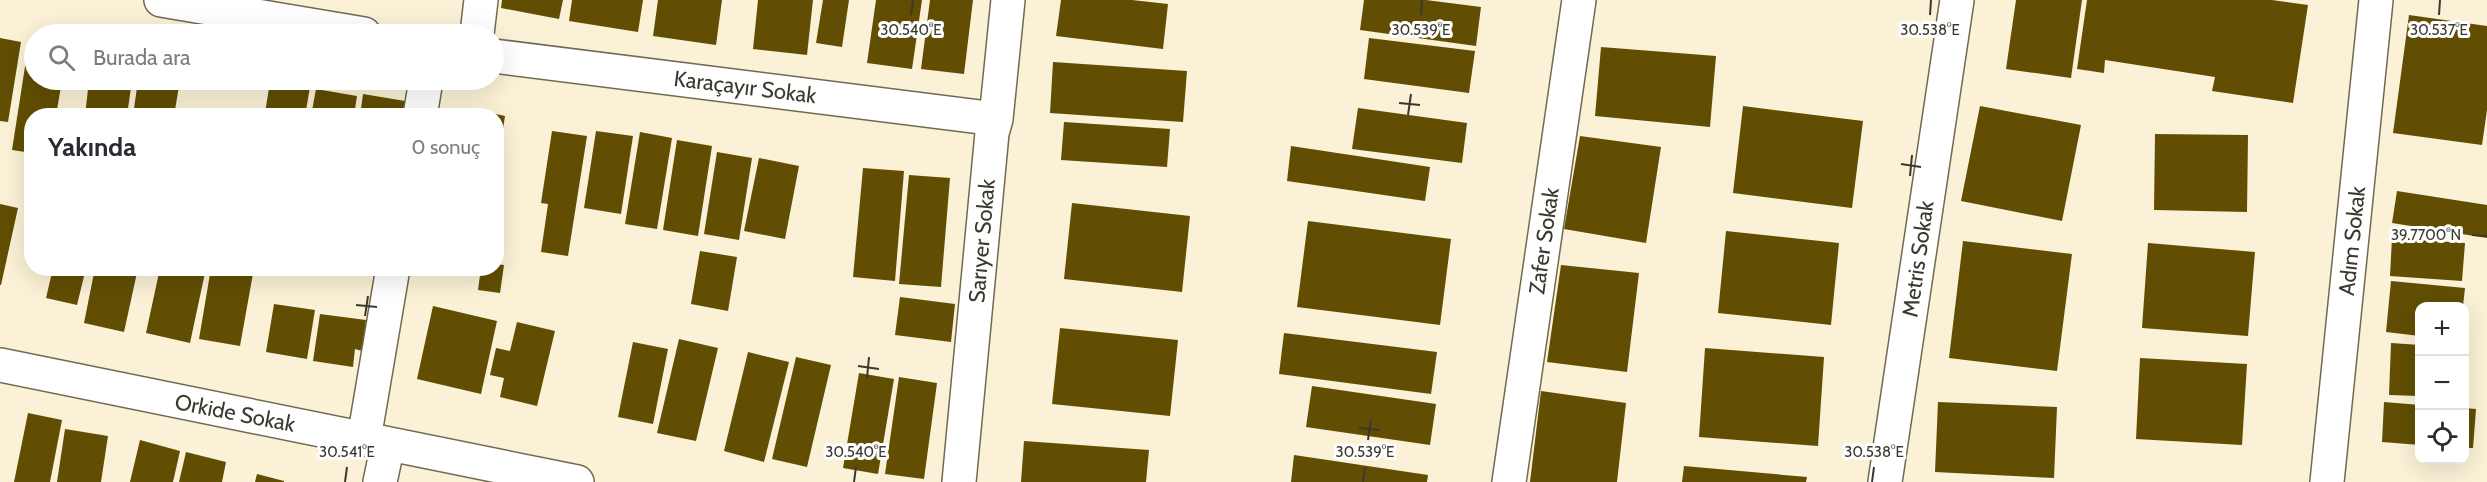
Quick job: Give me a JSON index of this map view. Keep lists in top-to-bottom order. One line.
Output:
{"streets":{"street":["Karaçayır Sokak","Sarıyer Sokak","Zafer Sokak","Adım Sokak","Metris Sokak","Orkide Sokak"]},"crossings":[["Karaçayır Sokak","Sarıyer Sokak"]],"page":{"search":"Burada ara","heading":["Yakında","0 sonuç"],"map_buttons":["+","−"]},"coordinates":["30.540°E","30.539°E","30.538°E","30.537°E","39.7700°N","30.541°E"]}
